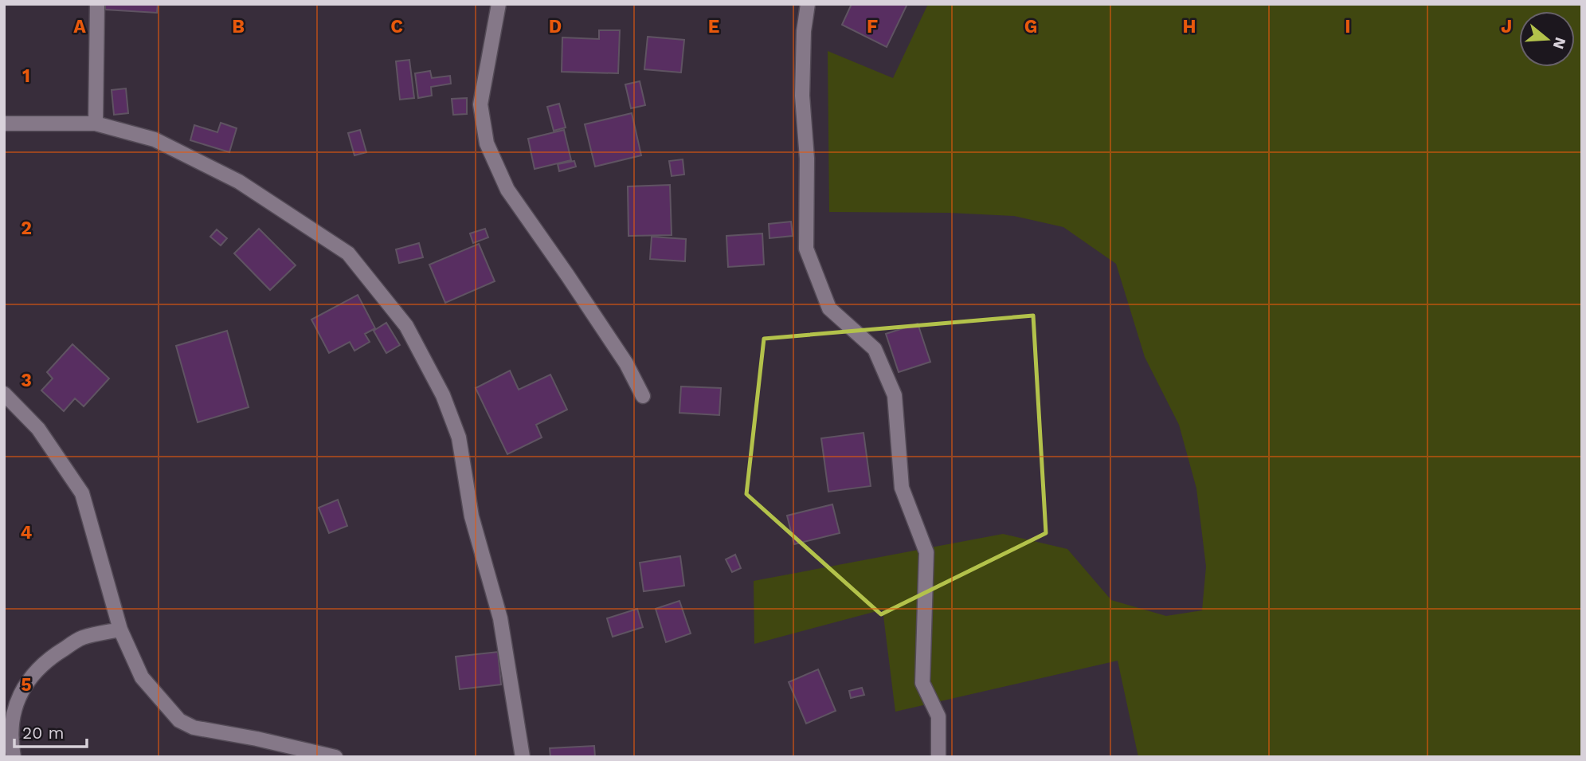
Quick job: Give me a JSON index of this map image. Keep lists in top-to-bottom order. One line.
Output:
{"scale_bar":"20 m","north":"right","grid":{"columns":["A","B","C","D","E","F","G","H","I","J"],"rows":["1","2","3","4","5"]}}
